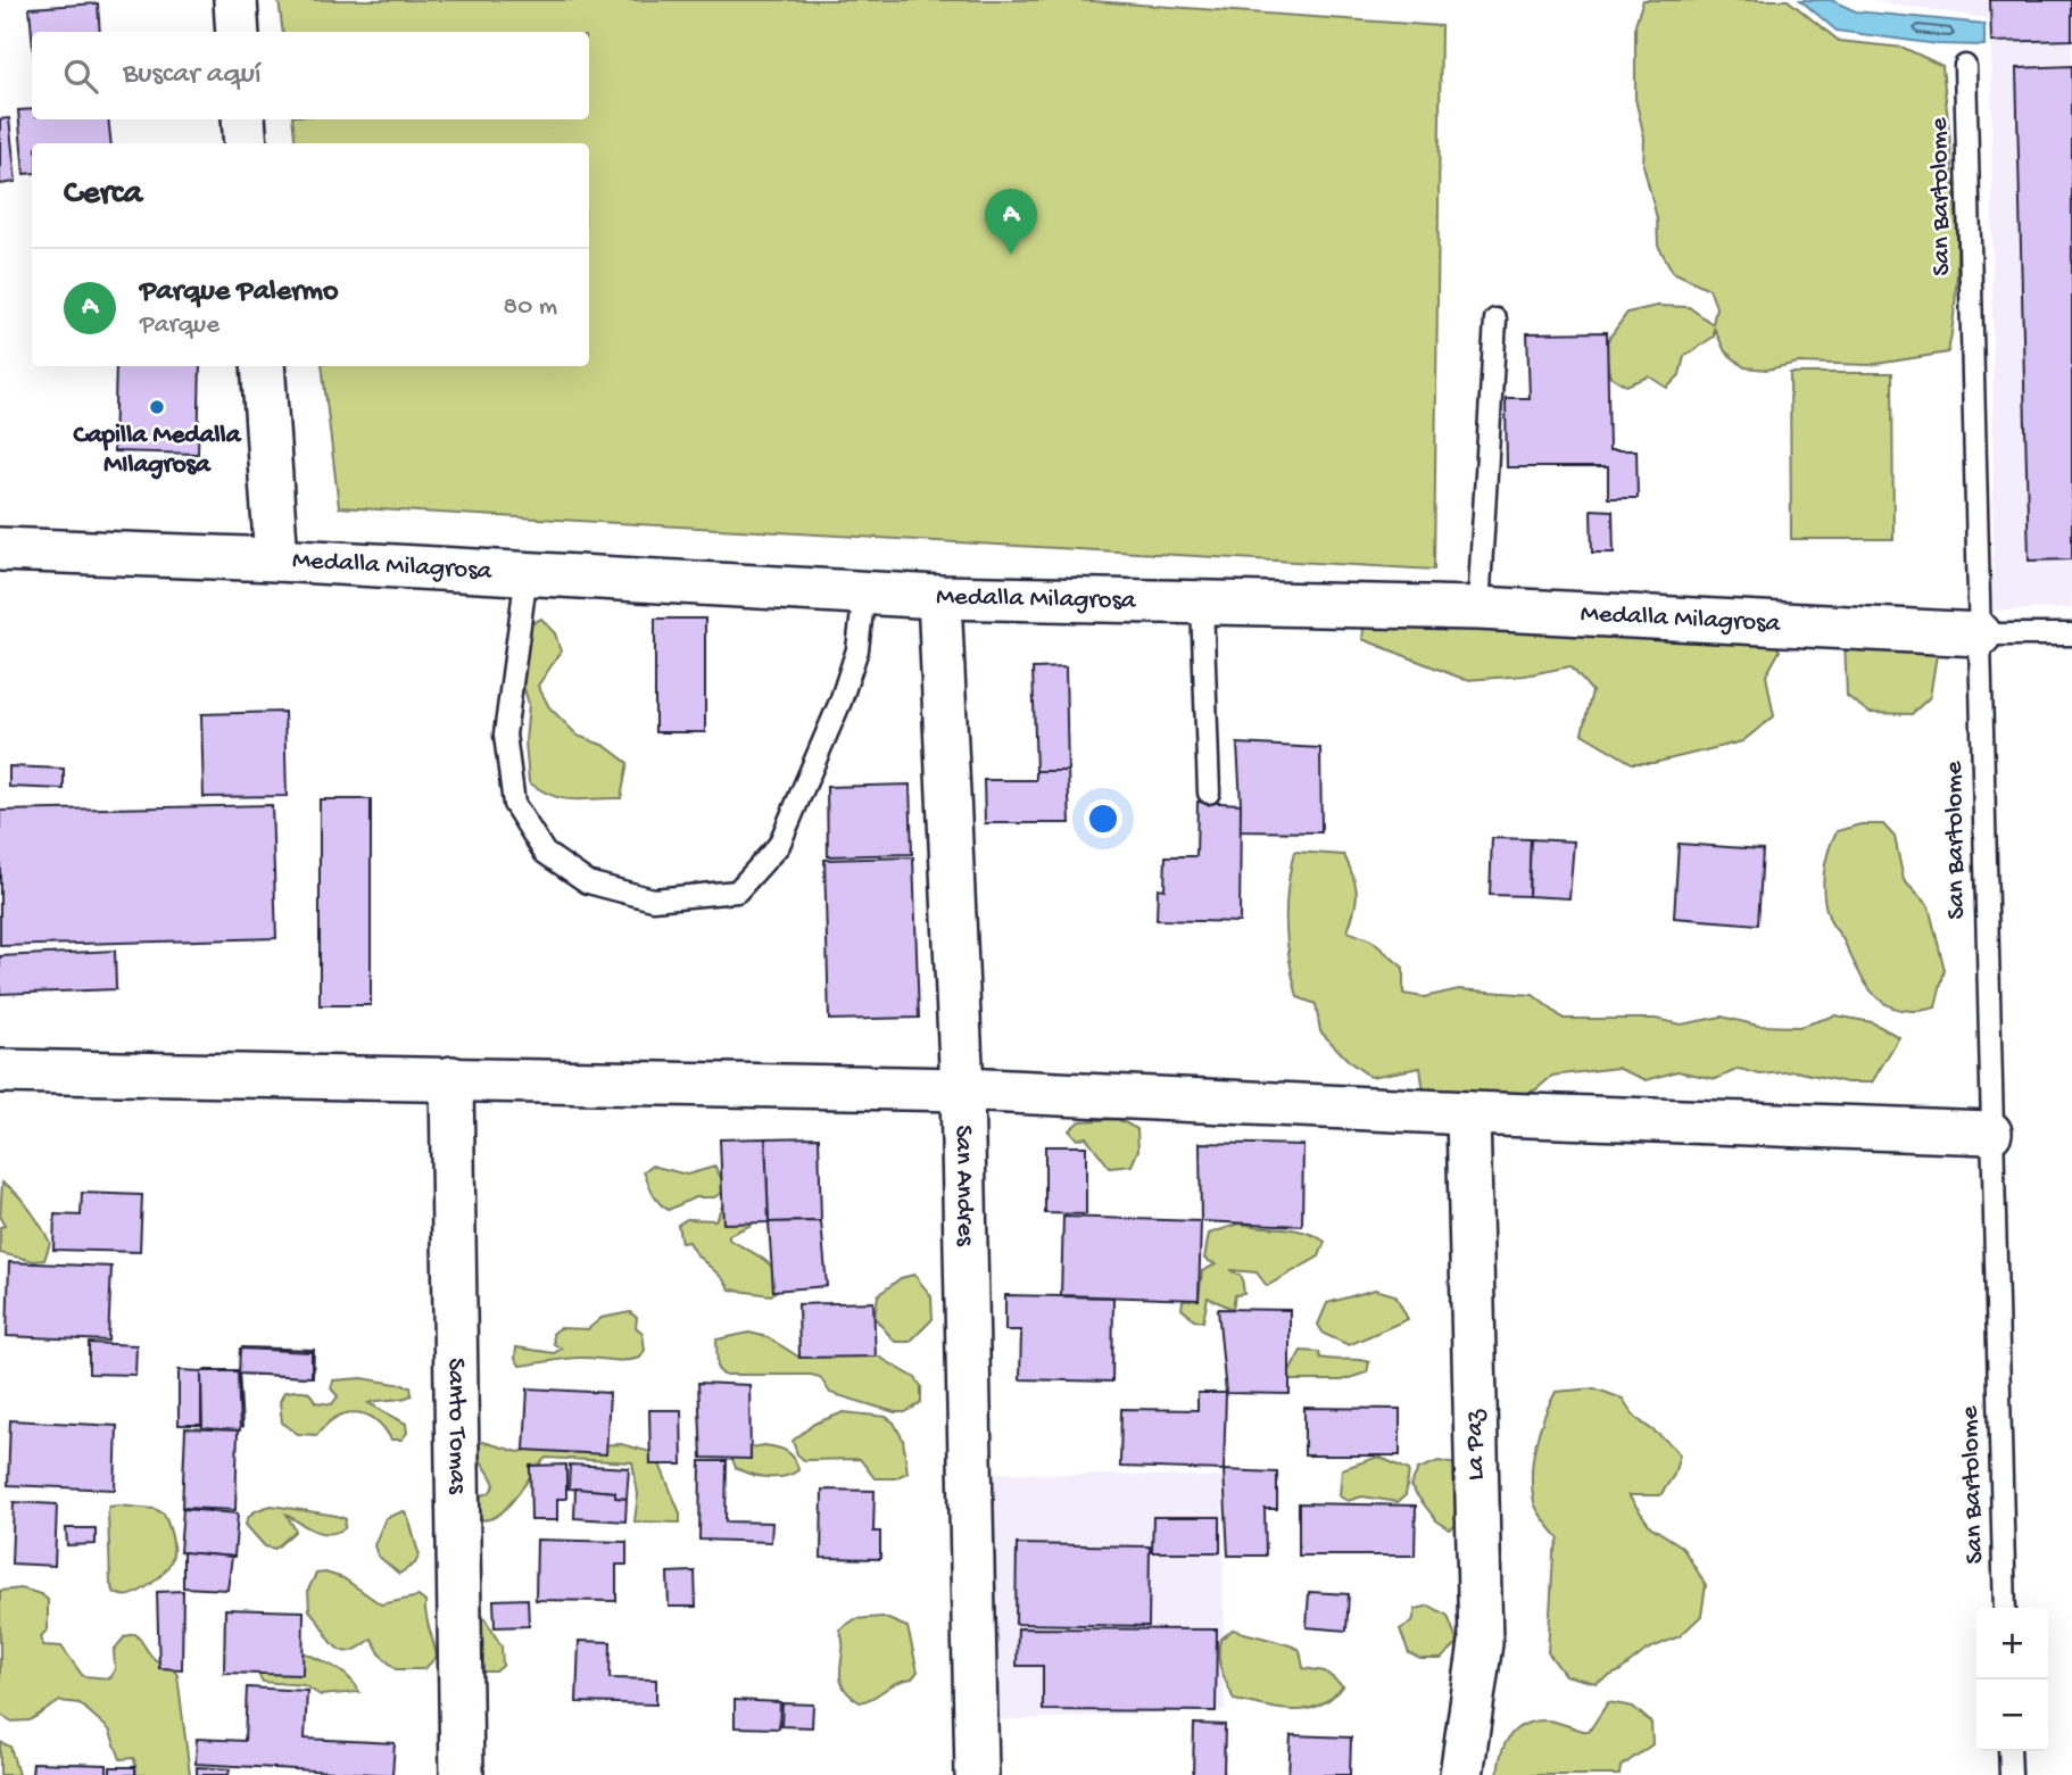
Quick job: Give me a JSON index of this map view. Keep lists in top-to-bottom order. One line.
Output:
{"streets":{"street":["Medalla Milagrosa","San Andres","Santo Tomas","La Paz"],"lane":["San Bartolome"]},"crossings":[["San Bartolome","Medalla Milagrosa"],["Medalla Milagrosa","San Andres"]],"places":["Capilla Medalla MIlagrosa"],"page":{"search":"Buscar aquí","heading":"Cerca","pins":"A","list":[{"mark":"A","name":"Parque Palermo","note":"Parque","value":"80 m"}],"map_buttons":["+","−"]}}
